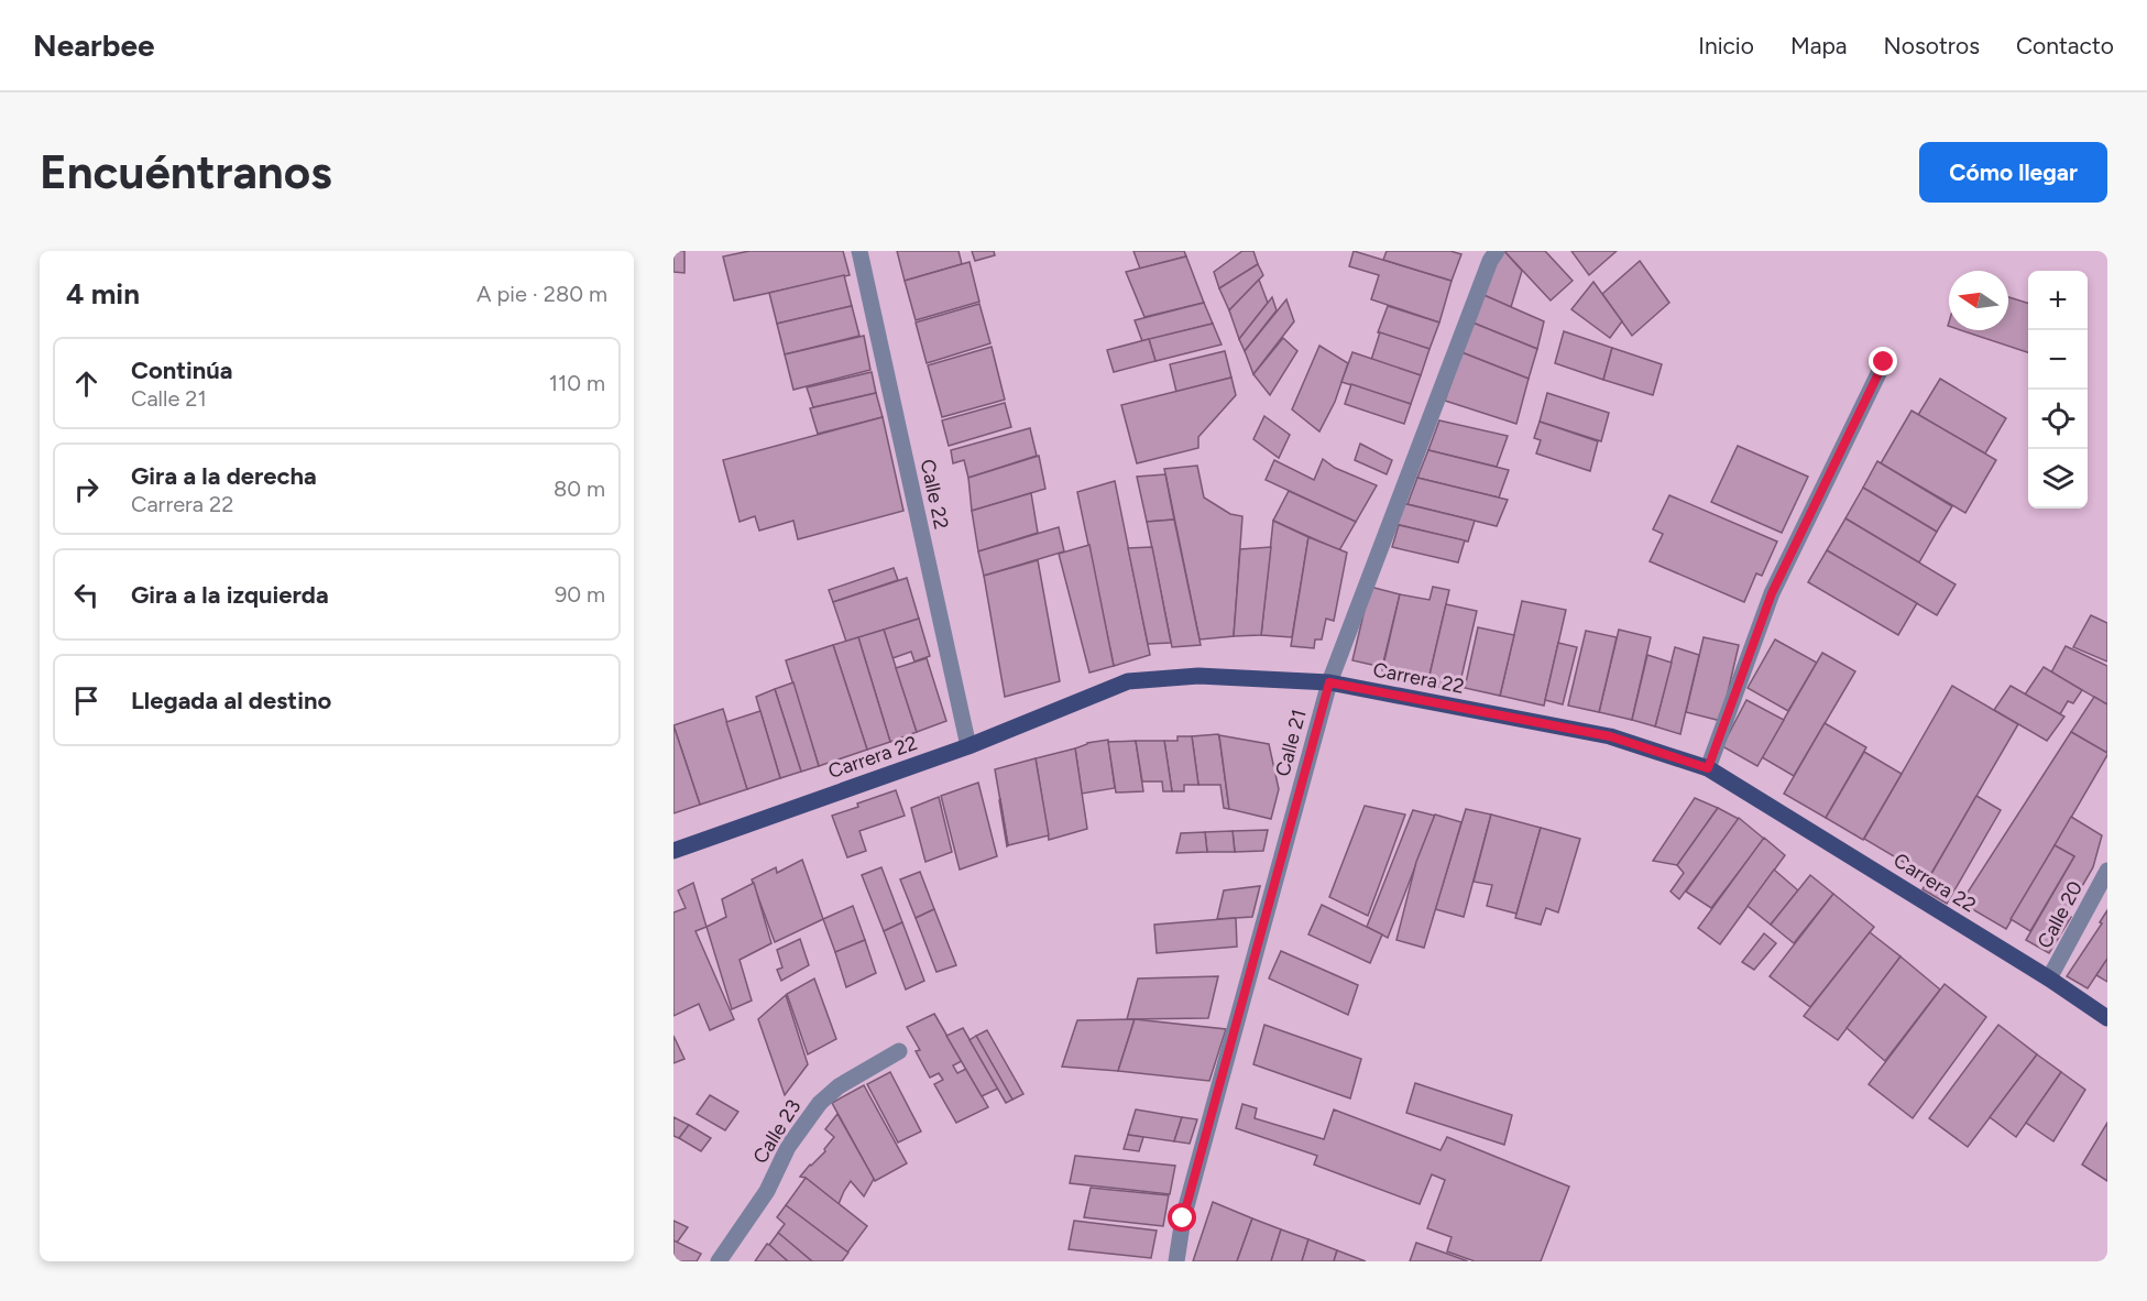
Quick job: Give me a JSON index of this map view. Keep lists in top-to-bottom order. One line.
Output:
{"streets":{"main road":["Carrera 22"],"street":["Calle 22","Calle 21","Calle 20","Calle 23"]},"crossings":[["Calle 22","Carrera 22"],["Carrera 22","Calle 21"],["Carrera 22","Calle 20"]],"north":"left","page":{"header":"Nearbee","nav":["Inicio","Mapa","Nosotros","Contacto"],"buttons":"Cómo llegar","title":"Encuéntranos","heading":["4 min","A pie · 280 m"],"map_buttons":["+","−"],"list":[["Continúa","Calle 21","110 m"],["Gira a la derecha","Carrera 22","80 m"],["Gira a la izquierda","90 m"],"Llegada al destino"]}}
